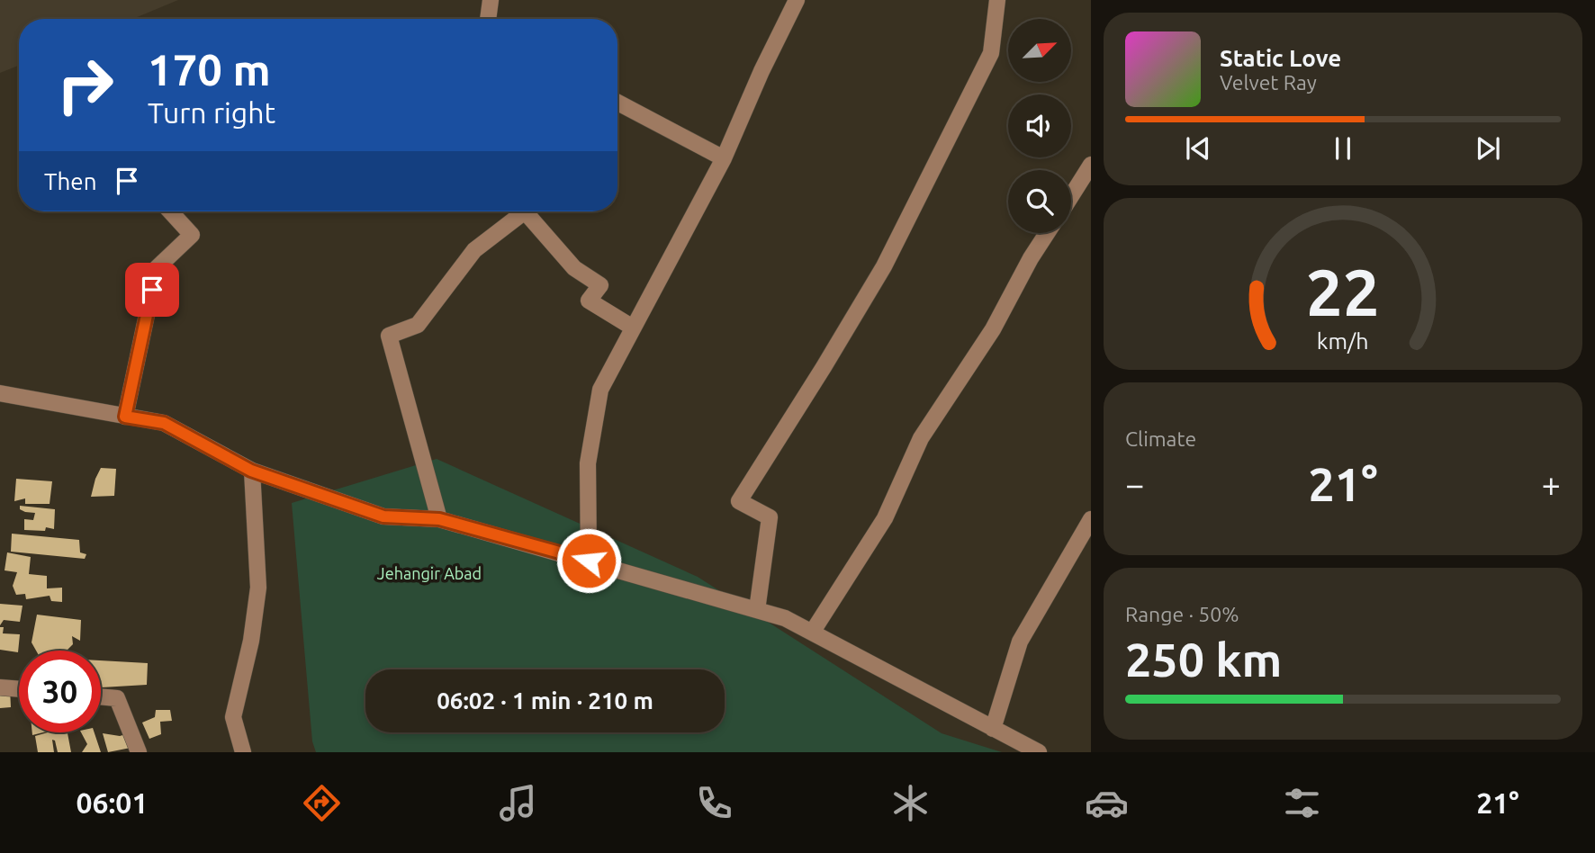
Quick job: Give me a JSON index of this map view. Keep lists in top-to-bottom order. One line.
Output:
{"parks":["Jehangir Abad"],"north":"top right","page":{"turn":["170 m","Turn right"],"song":["Static Love","Velvet Ray"],"then":"Then","tile":["Climate",["Range · 50%","250 km"]],"heat":["−","21°","+"],"limit":"30","trip":"06:02 · 1 min · 210 m","tabs":["06:01","21°"],"gauge":["22","km/h"]}}
